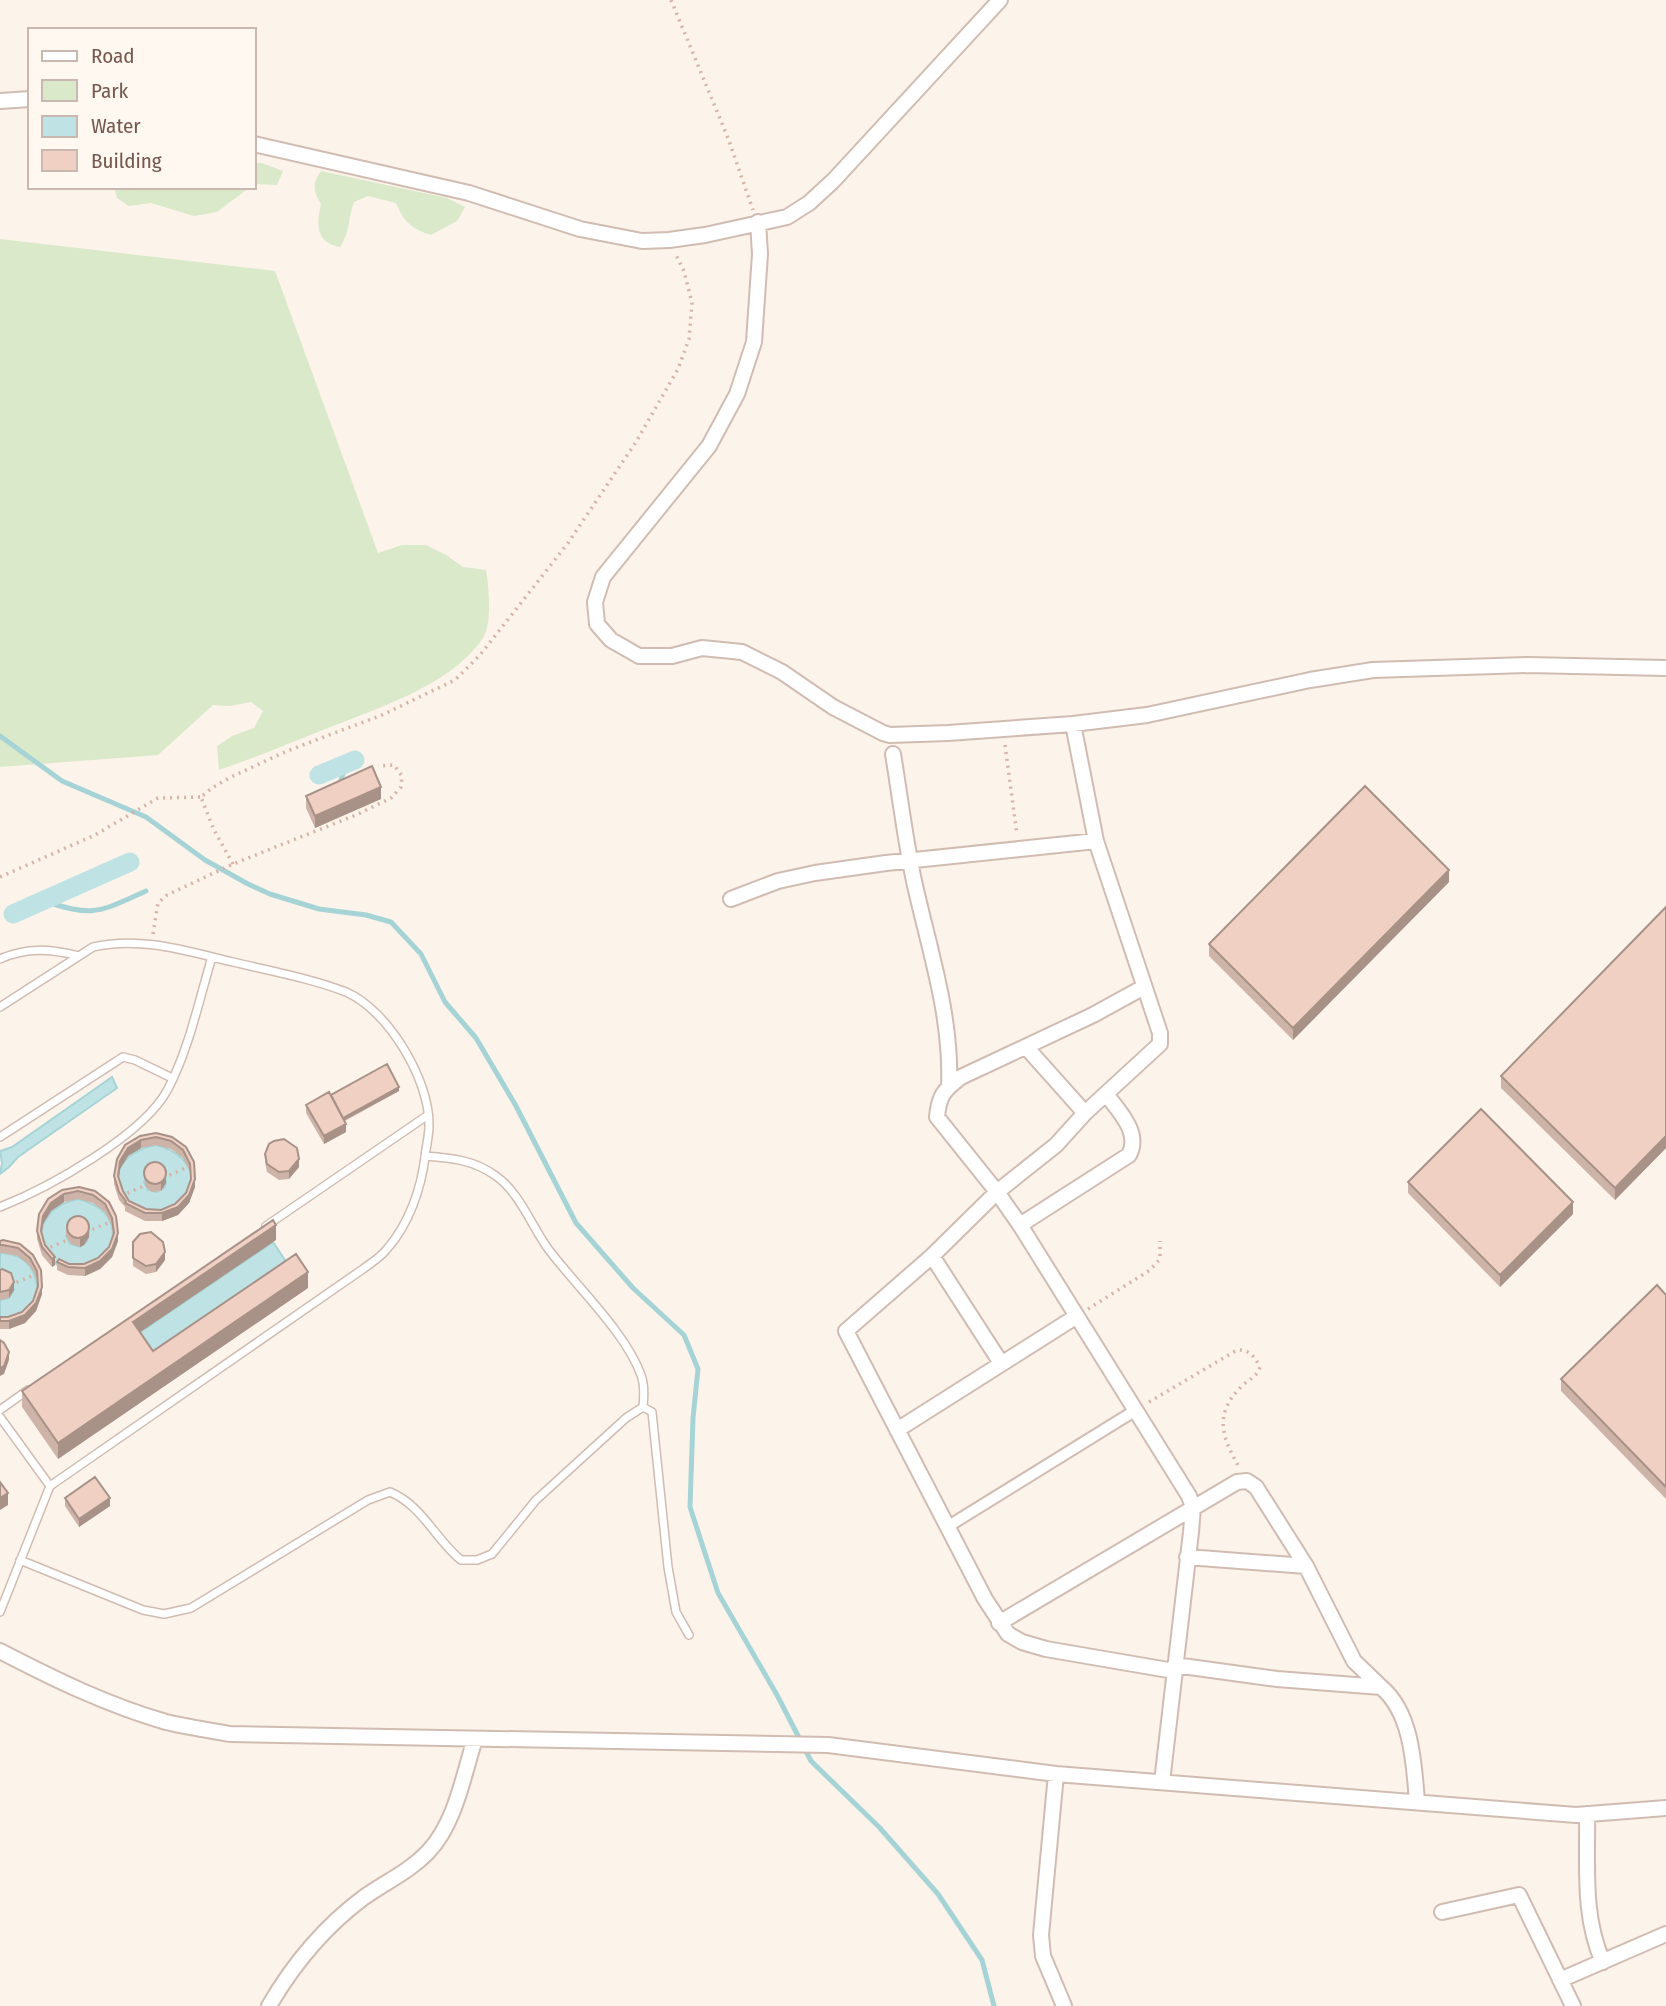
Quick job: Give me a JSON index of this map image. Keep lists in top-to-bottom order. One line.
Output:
{"legend":["Road","Park","Water","Building"]}
